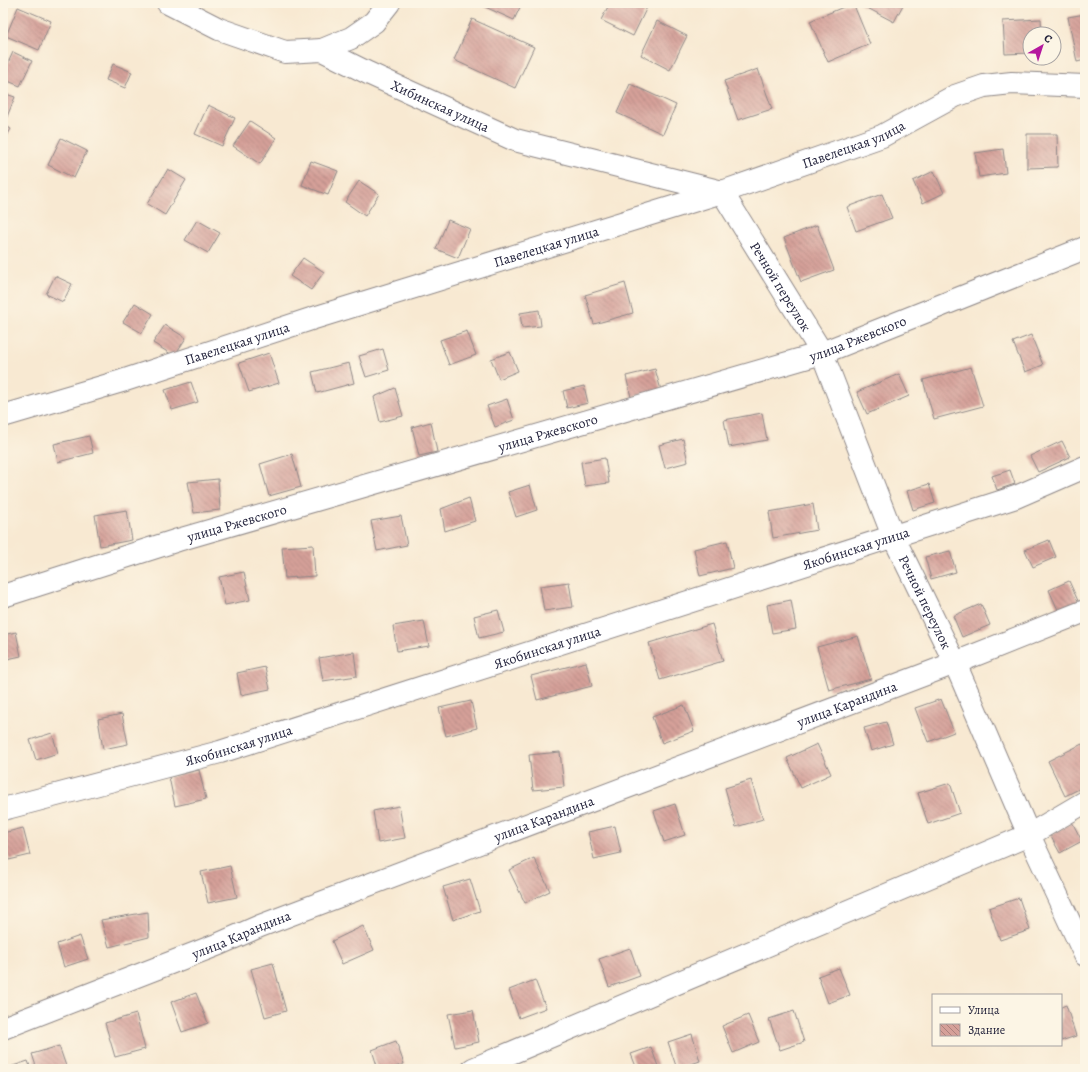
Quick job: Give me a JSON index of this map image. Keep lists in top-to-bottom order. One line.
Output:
{"streets":{"street":["Хибинская улица","Павелецкая улица","Речной переулок","улица Ржевского","Якобинская улица","улица Карандина"]},"crossings":[["Хибинская улица","Павелецкая улица"],["Хибинская улица","Речной переулок"],["Павелецкая улица","Речной переулок"],["Речной переулок","улица Ржевского"],["Речной переулок","Якобинская улица"],["Речной переулок","улица Карандина"]],"legend":["Улица","Здание"],"north":"top right"}
